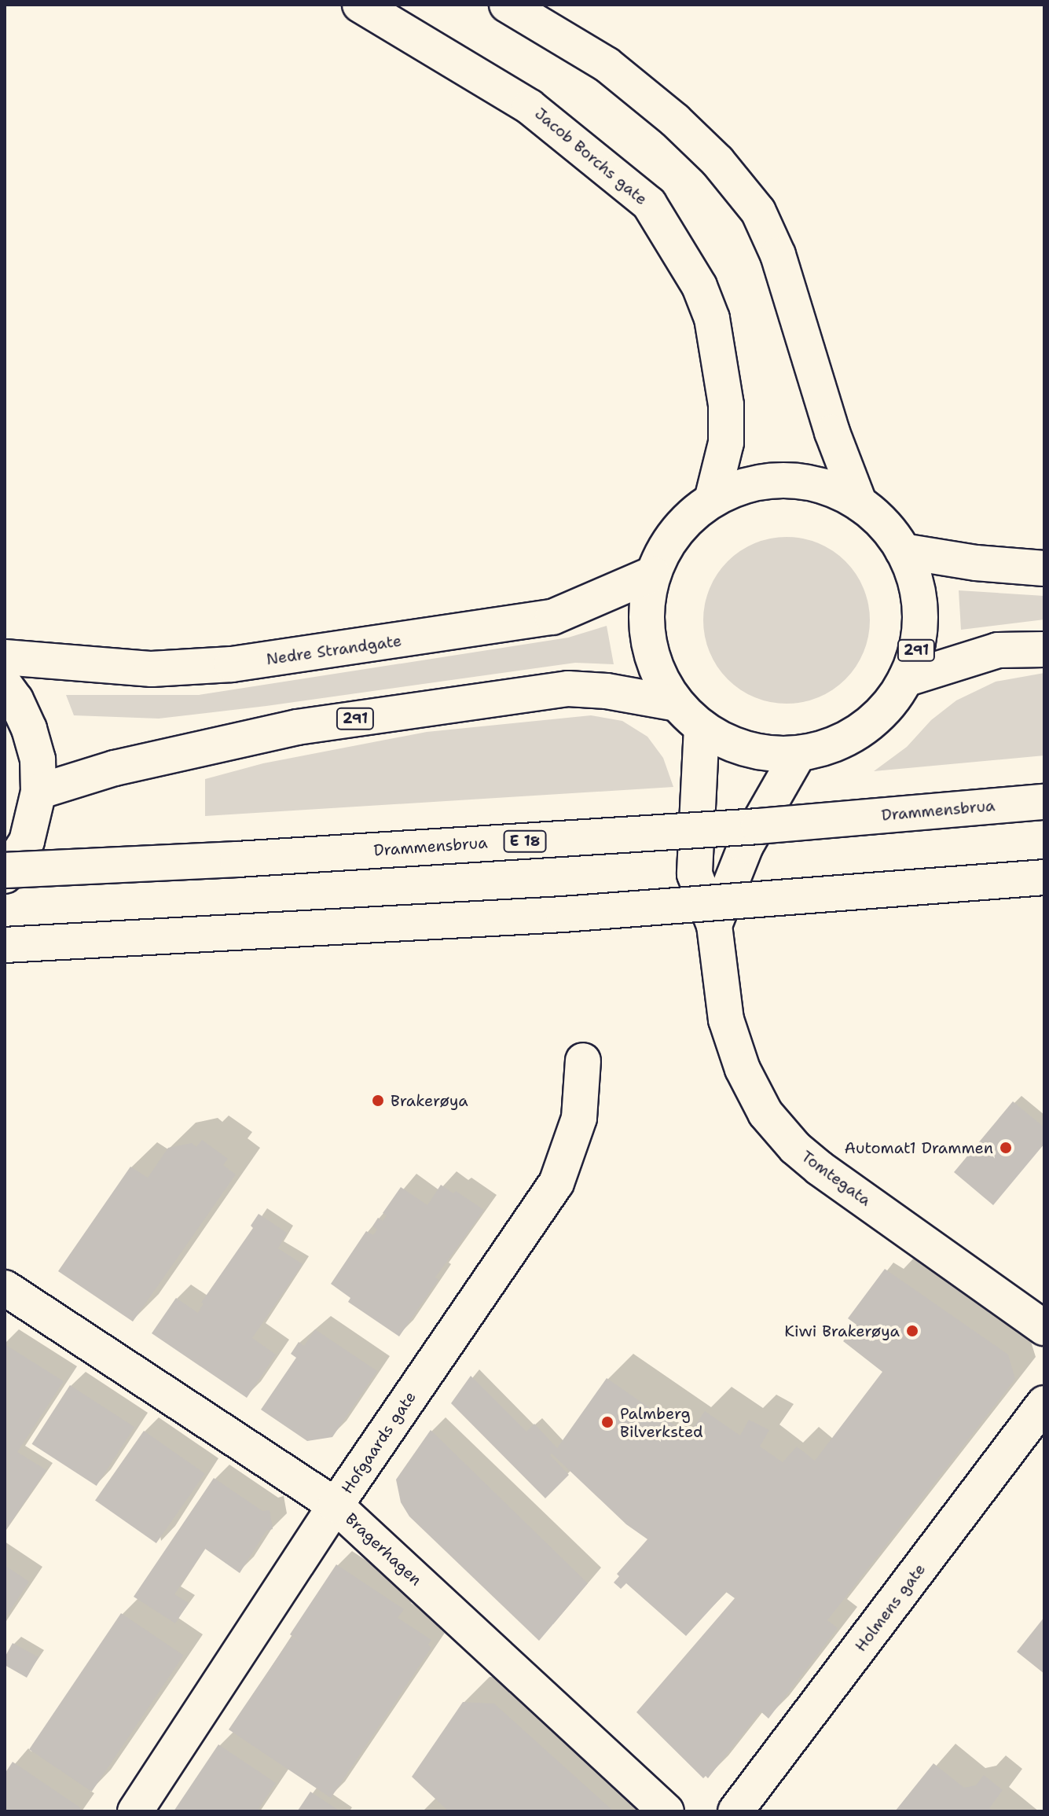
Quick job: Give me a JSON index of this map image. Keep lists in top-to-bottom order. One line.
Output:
{"streets":{"main road":["Jacob Borchs gate","Nedre Strandgate","291","Drammensbrua","E 18","Tomtegata","Hofgaards gate","Bragerhagen","Holmens gate"]},"crossings":[["Jacob Borchs gate","291"],["Nedre Strandgate","291"],["291","Tomtegata"],["Hofgaards gate","Bragerhagen"]],"places":["Brakerøya","Automat1 Drammen","Kiwi Brakerøya","Palmberg Bilverksted"]}
